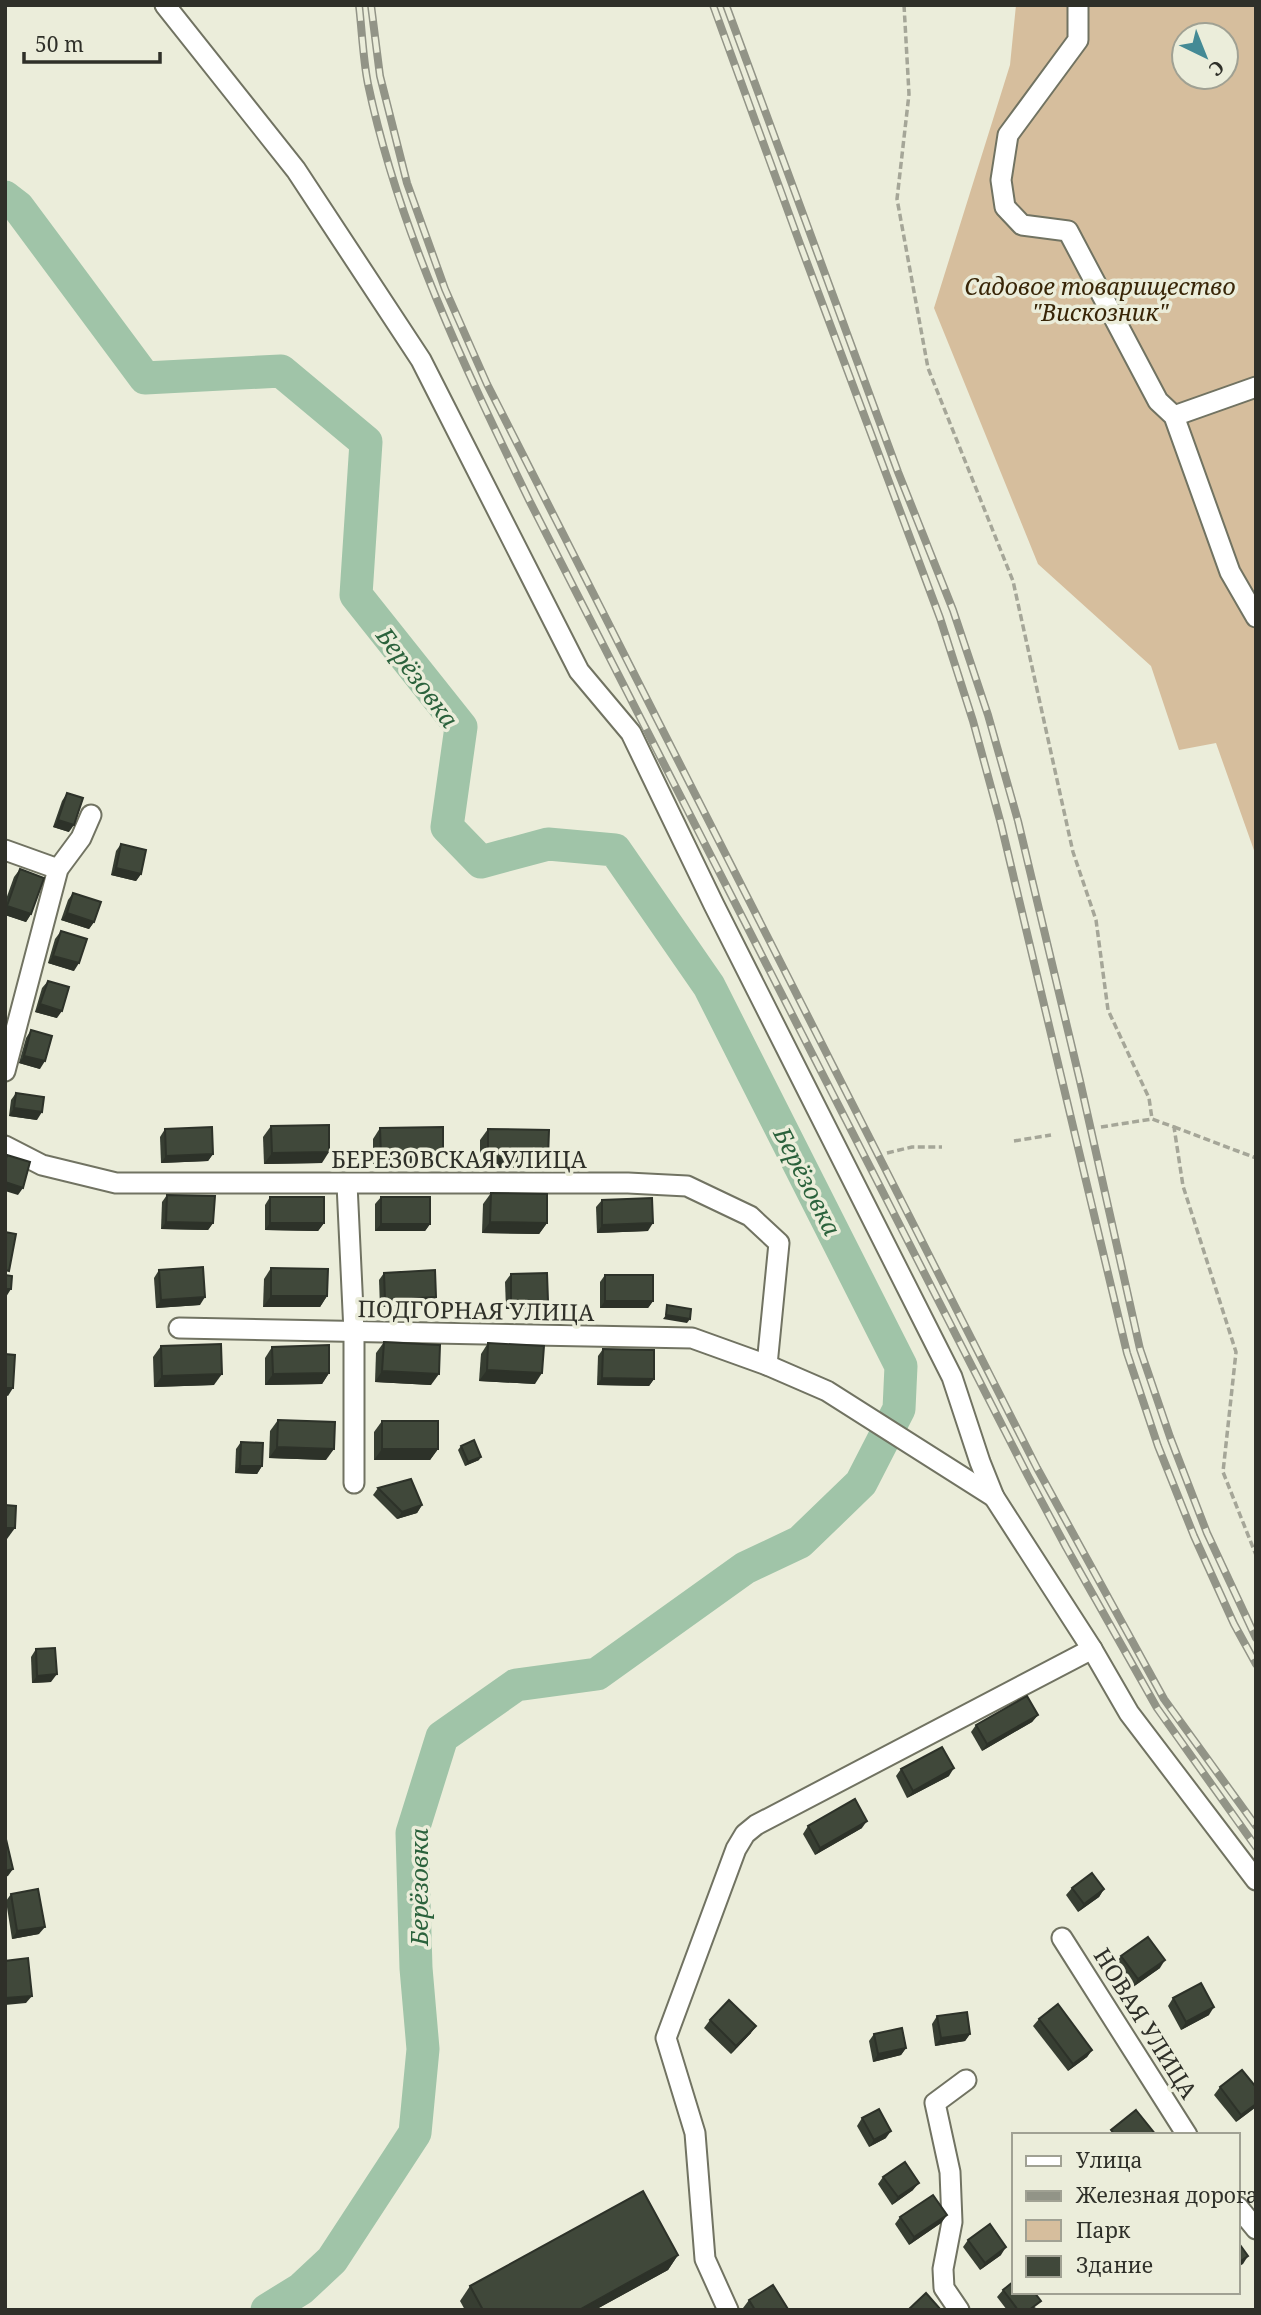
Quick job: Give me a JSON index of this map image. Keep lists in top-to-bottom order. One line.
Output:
{"streets":{"street":["БЕРЕЗОВСКАЯ УЛИЦА","ПОДГОРНАЯ УЛИЦА","НОВАЯ УЛИЦА"]},"crossings":[["БЕРЕЗОВСКАЯ УЛИЦА","ПОДГОРНАЯ УЛИЦА"]],"water":["Берёзовка"],"parks":["Садовое товарищество \"Вискозник\""],"legend":["Улица","Железная дорога","Парк","Здание"],"scale_bar":"50 m","north":"bottom right"}
